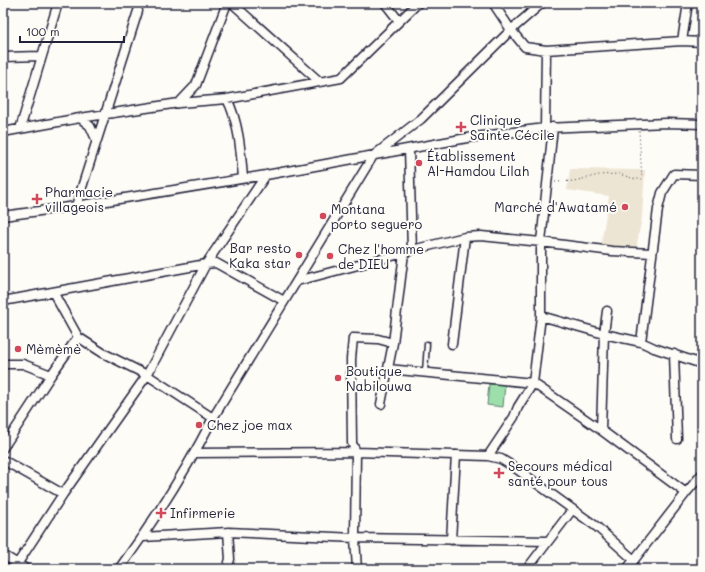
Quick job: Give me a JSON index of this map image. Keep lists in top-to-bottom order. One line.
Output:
{"places":{"health":["Clinique Sainte Cécile","Pharmacie villageois","Secours médical santé pour tous","Infirmerie"],"other":["Établissement Al-Hamdou Lilah","Marché d'Awatamé","Montana porto seguero","Bar resto Kaka star","Chez l'homme de DIEU","Mèmèmè","Boutique Nabilouwa","Chez joe max"]},"scale_bar":"100 m"}
